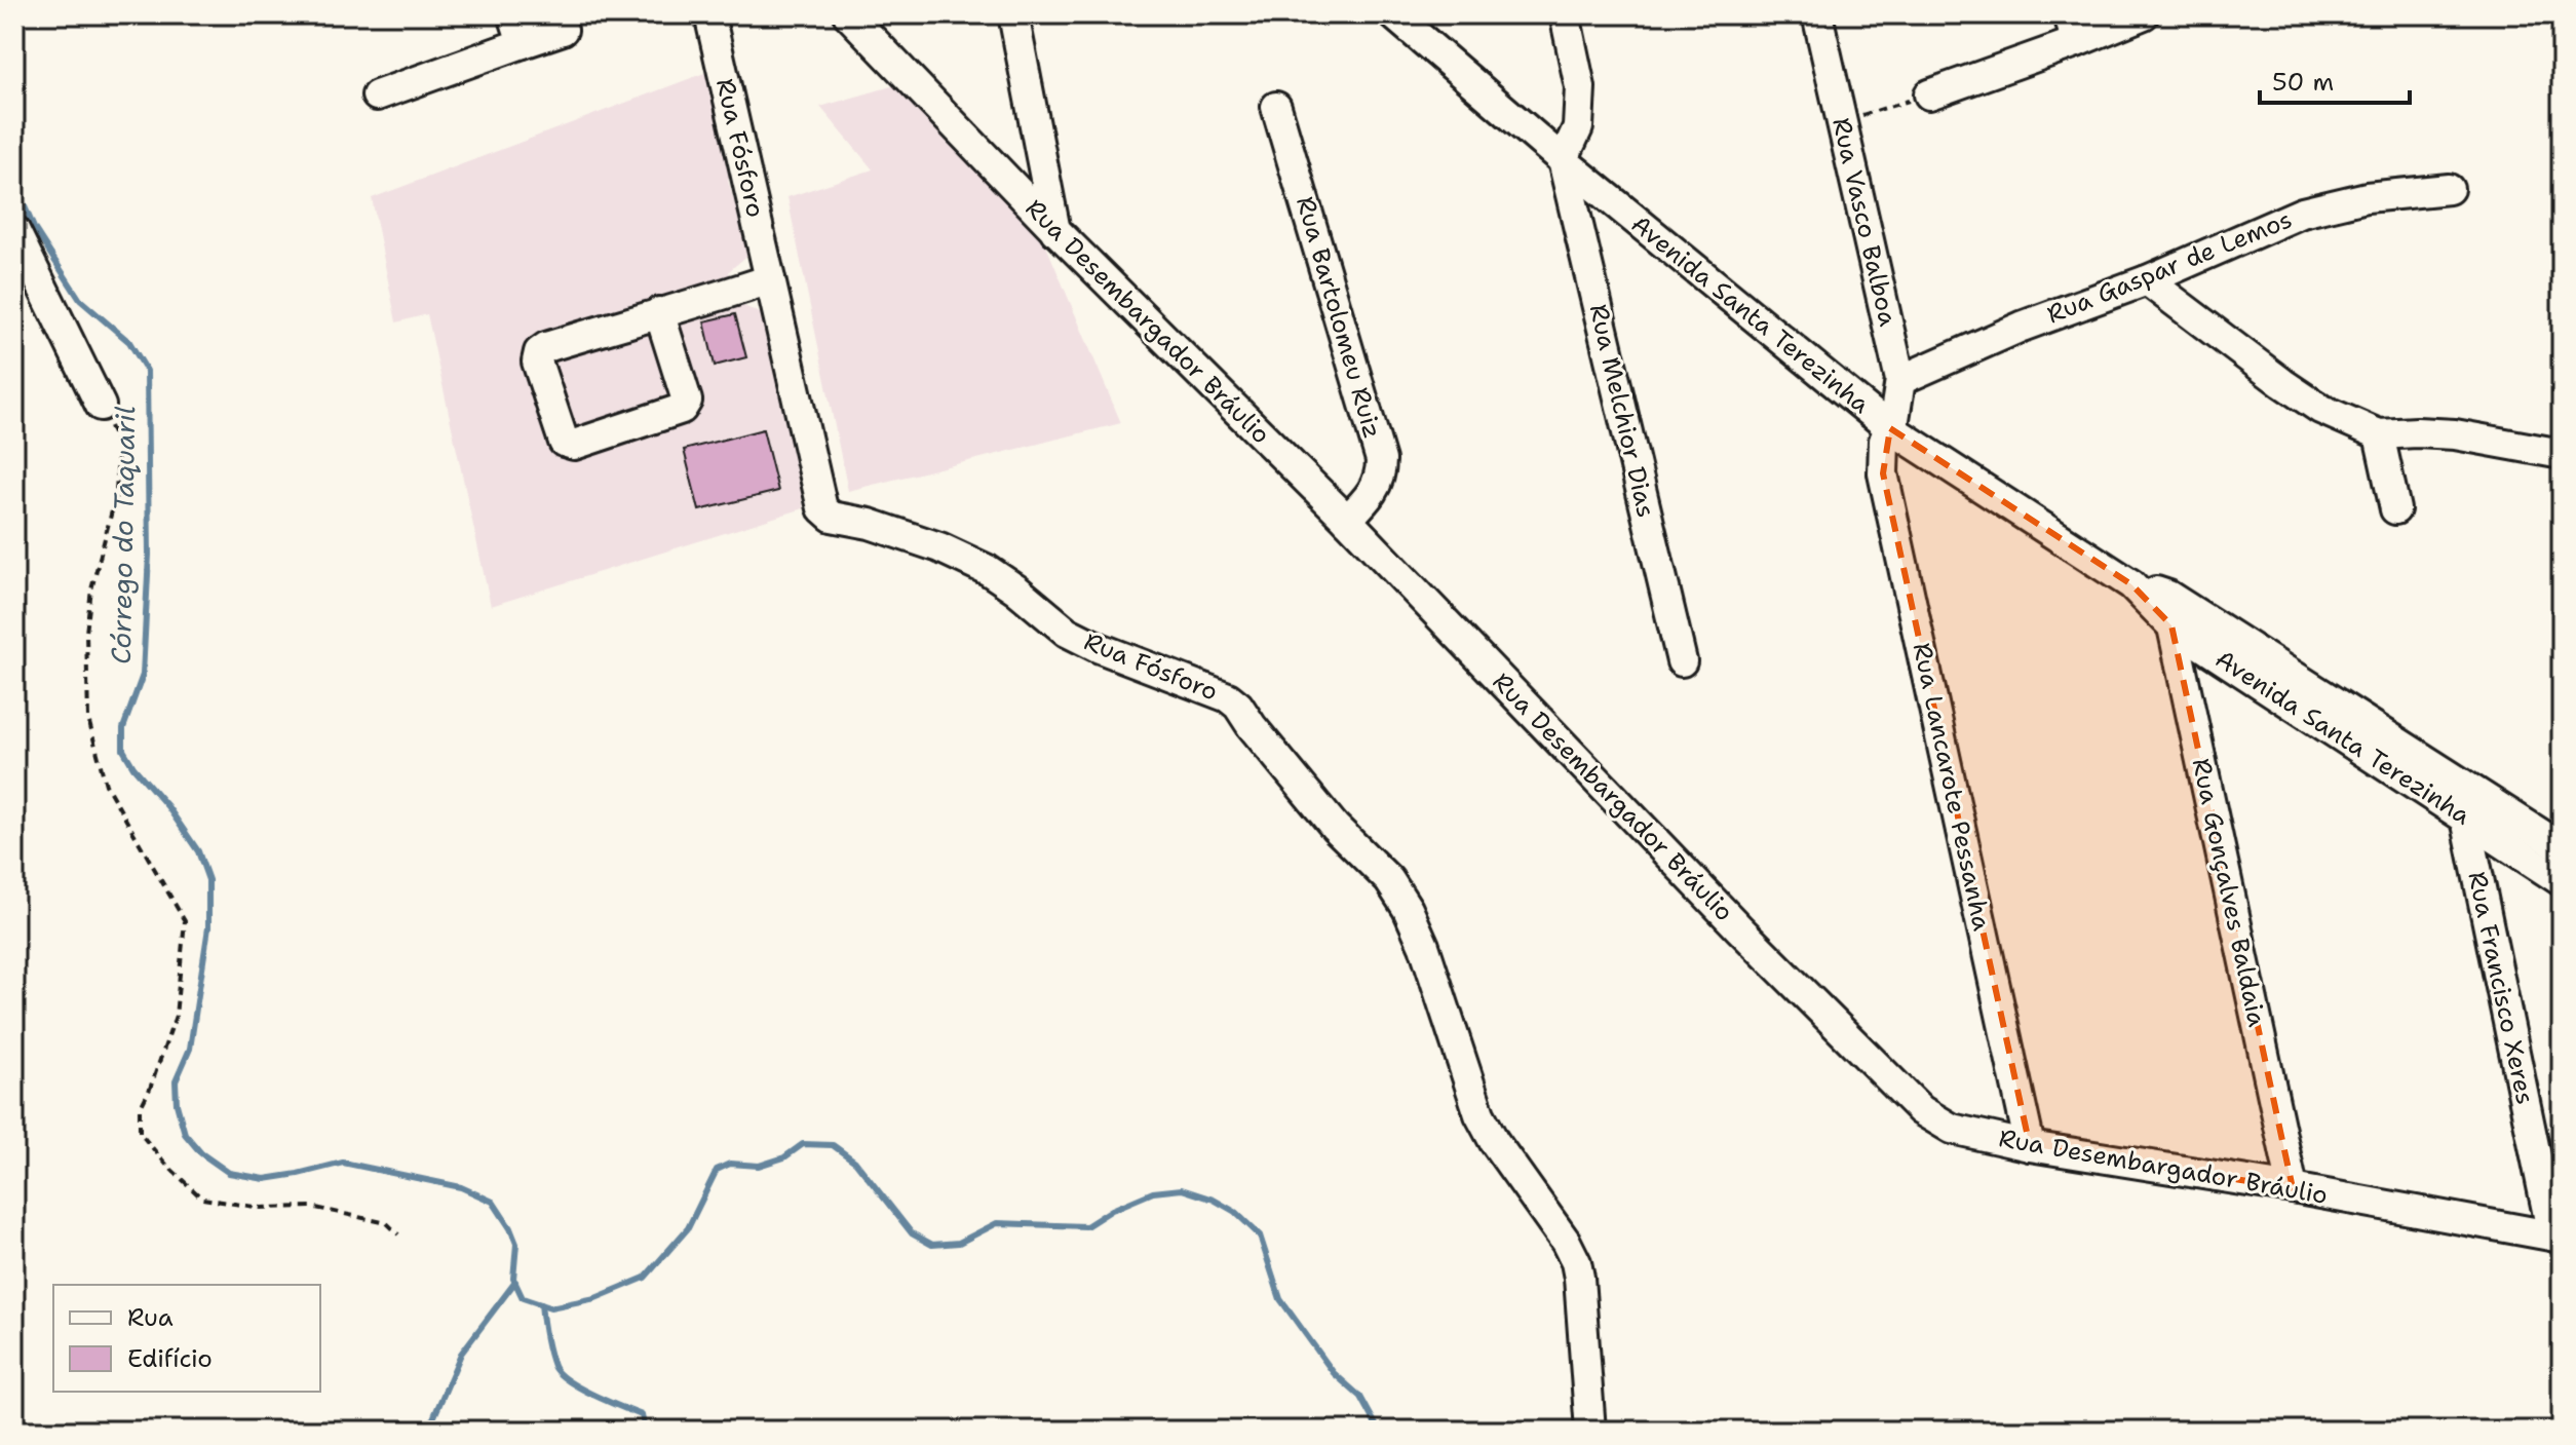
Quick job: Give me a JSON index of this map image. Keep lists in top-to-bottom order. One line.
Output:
{"streets":{"street":["Rua Fósforo","Rua Vasco Balboa","Rua Gaspar de Lemos","Avenida Santa Terezinha","Rua Bartolomeu Ruiz","Rua Desembargador Bráulio","Rua Melchior Dias","Rua Lancarote Pessanha","Rua Gonçalves Baldaia","Rua Francisco Xeres"]},"crossings":[["Rua Vasco Balboa","Rua Gaspar de Lemos"],["Rua Vasco Balboa","Avenida Santa Terezinha"],["Rua Vasco Balboa","Rua Lancarote Pessanha"],["Avenida Santa Terezinha","Rua Melchior Dias"],["Avenida Santa Terezinha","Rua Lancarote Pessanha"],["Avenida Santa Terezinha","Rua Gonçalves Baldaia"],["Avenida Santa Terezinha","Rua Francisco Xeres"],["Rua Bartolomeu Ruiz","Rua Desembargador Bráulio"],["Rua Desembargador Bráulio","Rua Lancarote Pessanha"],["Rua Desembargador Bráulio","Rua Gonçalves Baldaia"],["Rua Desembargador Bráulio","Rua Francisco Xeres"]],"water":["Córrego do Taquaril"],"legend":["Rua","Edifício"],"scale_bar":"50 m"}
